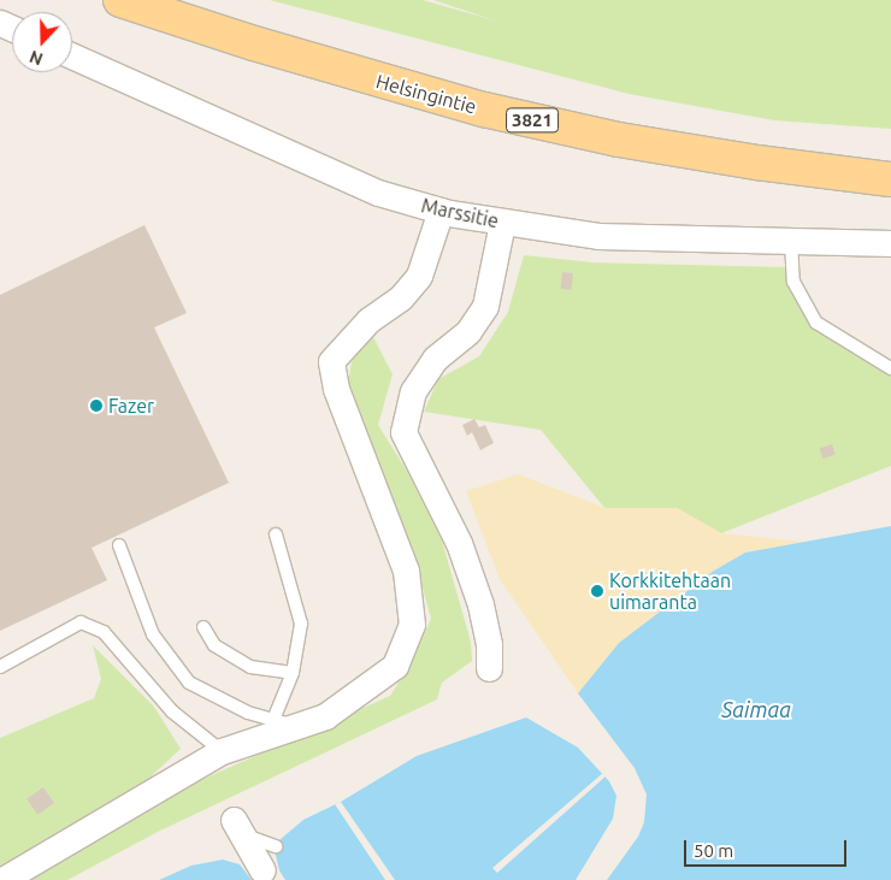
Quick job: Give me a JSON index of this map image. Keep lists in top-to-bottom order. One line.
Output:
{"streets":{"main road":["Helsingintie","3821"],"street":["Marssitie"]},"water":["Saimaa"],"places":["Fazer","Korkkitehtaan uimaranta"],"scale_bar":"50 m","north":"bottom"}
